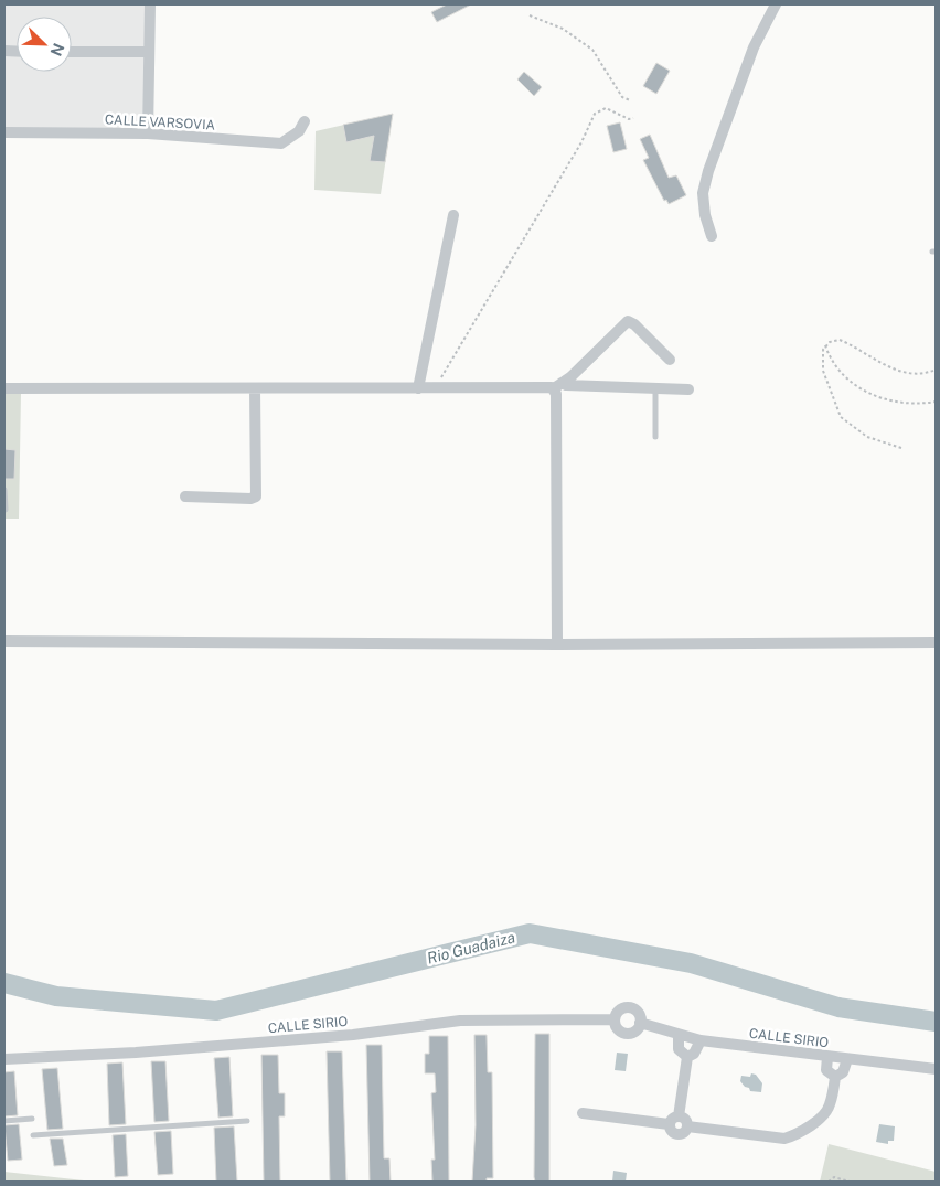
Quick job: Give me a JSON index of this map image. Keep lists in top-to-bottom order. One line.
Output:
{"streets":{"street":["CALLE VARSOVIA","CALLE SIRIO"]},"water":["Rio Guadaiza"],"north":"bottom right"}
